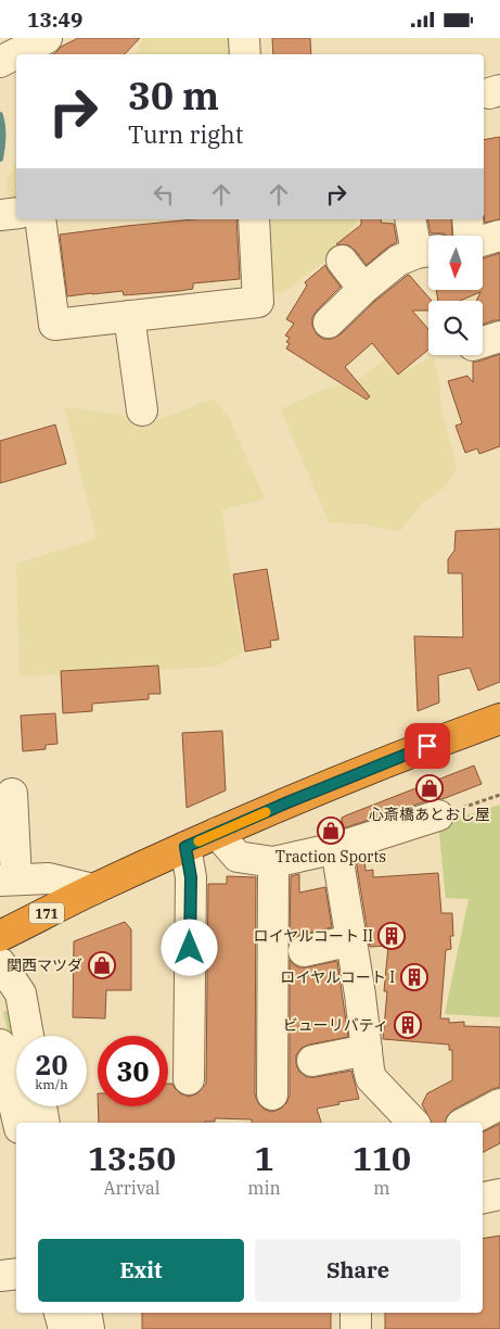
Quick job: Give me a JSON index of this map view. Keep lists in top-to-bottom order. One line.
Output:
{"streets":{"highway":["171"]},"places":{"shop":["心斎橋あとおし屋","Traction Sports","関西マツダ"],"building":["ロイヤルコート II","ロイヤルコート I","ビューリバティ"]},"north":"bottom","page":{"status":"13:49","turn":["30 m","Turn right"],"speed":"20 km/h","limit":"30","eta":["13:50","Arrival","1","min","110","m"],"buttons":["Exit","Share"]}}
